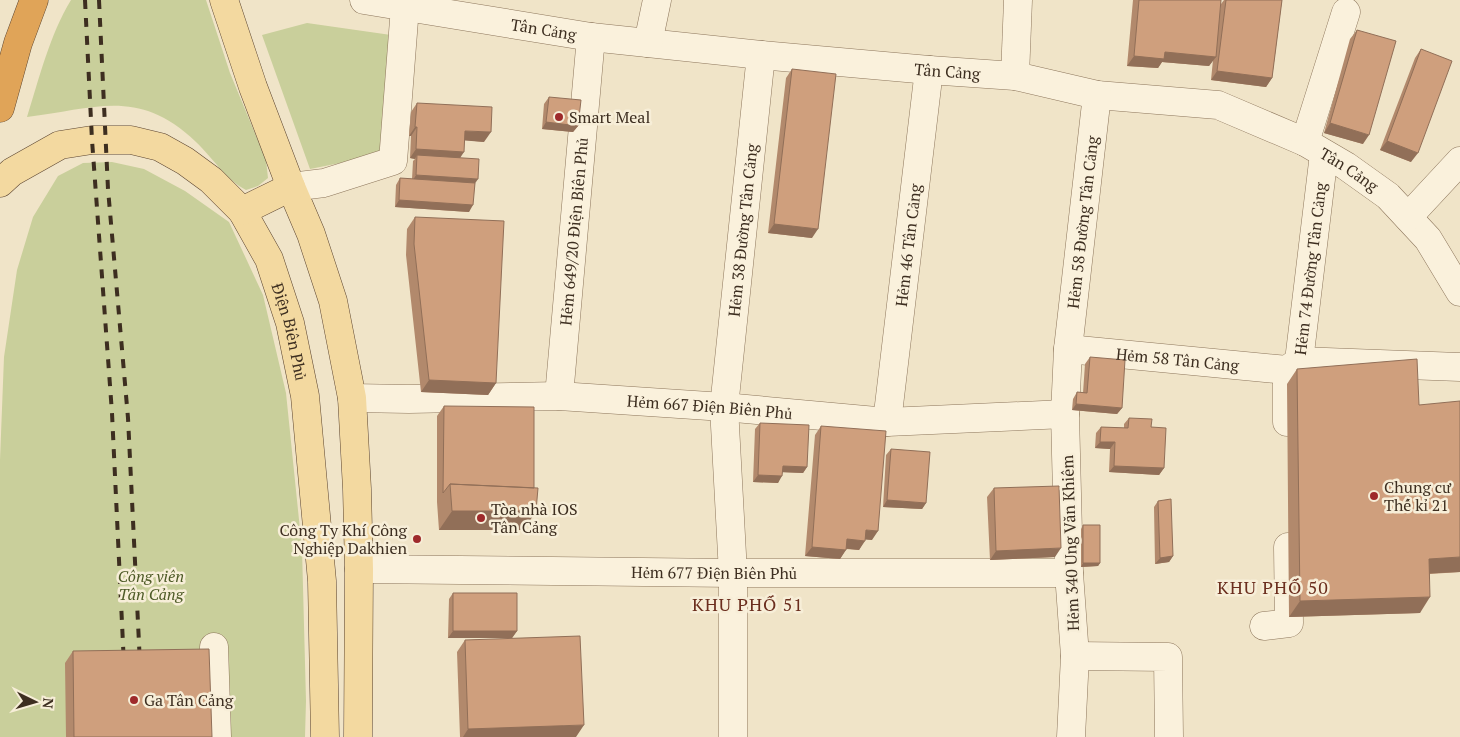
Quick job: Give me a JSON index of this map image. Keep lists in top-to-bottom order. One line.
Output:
{"streets":{"main road":["Điện Biên Phủ"],"street":["Tân Cảng","Hẻm 58 Đường Tân Cảng","Hẻm 38 Đường Tân Cảng","Hẻm 649/20 Điện Biên Phủ","Hẻm 46 Tân Cảng","Hẻm 74 Đường Tân Cảng","Hẻm 58 Tân Cảng","Hẻm 667 Điện Biên Phủ","Hẻm 340 Ung Văn Khiêm","Hẻm 677 Điện Biên Phủ"]},"crossings":[["Tân Cảng","Hẻm 58 Đường Tân Cảng"],["Tân Cảng","Hẻm 38 Đường Tân Cảng"],["Tân Cảng","Hẻm 649/20 Điện Biên Phủ"],["Tân Cảng","Hẻm 46 Tân Cảng"],["Tân Cảng","Hẻm 74 Đường Tân Cảng"],["Hẻm 58 Đường Tân Cảng","Hẻm 58 Tân Cảng"],["Hẻm 58 Đường Tân Cảng","Hẻm 340 Ung Văn Khiêm"],["Hẻm 38 Đường Tân Cảng","Hẻm 667 Điện Biên Phủ"],["Hẻm 38 Đường Tân Cảng","Hẻm 677 Điện Biên Phủ"],["Hẻm 649/20 Điện Biên Phủ","Hẻm 667 Điện Biên Phủ"],["Hẻm 46 Tân Cảng","Hẻm 667 Điện Biên Phủ"],["Hẻm 74 Đường Tân Cảng","Hẻm 58 Tân Cảng"],["Hẻm 58 Tân Cảng","Hẻm 340 Ung Văn Khiêm"],["Hẻm 667 Điện Biên Phủ","Hẻm 340 Ung Văn Khiêm"],["Hẻm 340 Ung Văn Khiêm","Hẻm 677 Điện Biên Phủ"]],"districts":["KHU PHỐ 50","KHU PHỐ 51"],"parks":["Công viên Tân Cảng"],"places":["Smart Meal","Chung cư Thế kỉ 21","Tòa nhà IOS Tân Cảng","Công Ty Khí Công Nghiệp Dakhien","Ga Tân Cảng"],"north":"right"}
